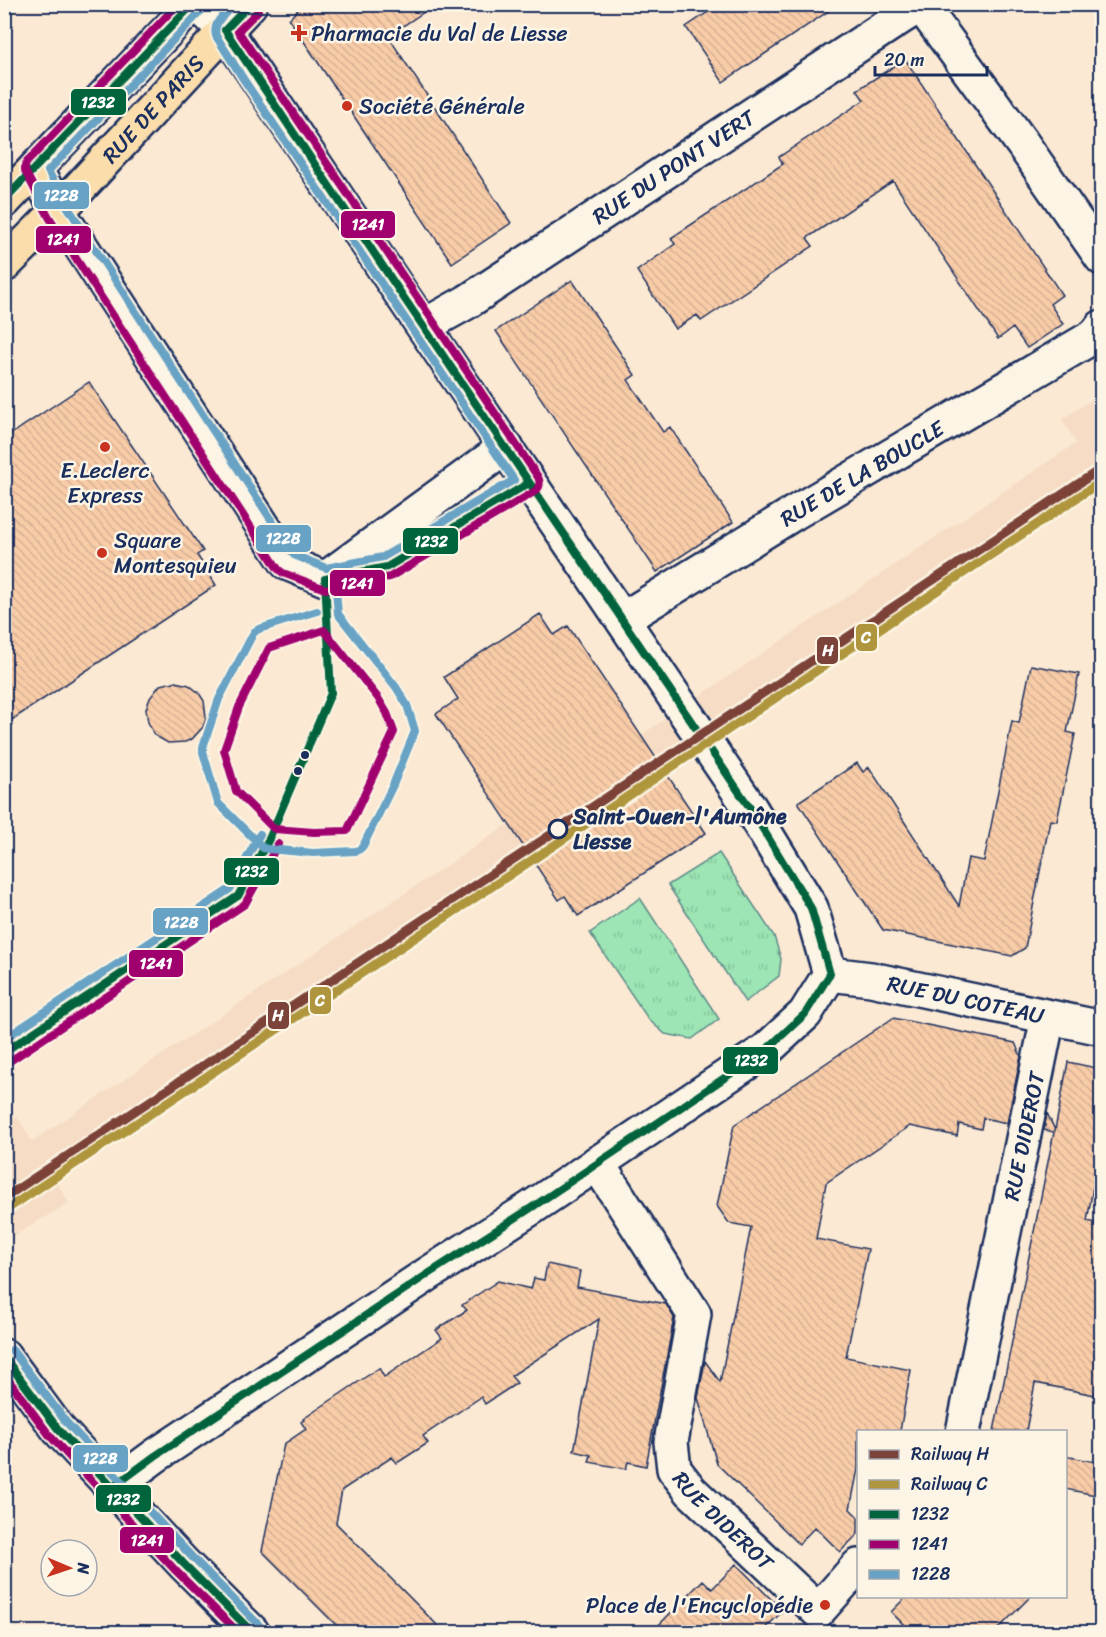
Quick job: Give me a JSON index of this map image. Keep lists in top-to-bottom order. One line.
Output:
{"streets":{"main road":["RUE DE PARIS"],"street":["RUE DU PONT VERT","RUE DE LA BOUCLE","RUE DU COTEAU","RUE DIDEROT"]},"crossings":[["RUE DU COTEAU","RUE DIDEROT"]],"places":{"health":["Pharmacie du Val de Liesse"],"other":["Société Générale","E.Leclerc Express","Square Montesquieu","Saint-Ouen-l'Aumône Liesse","Place de l'Encyclopédie"]},"lines":["transit line 1232","transit line 1241","transit line 1228","rail line H","rail line C"],"legend":["Railway H","Railway C","1232","1241","1228"],"scale_bar":"20 m","north":"right"}
